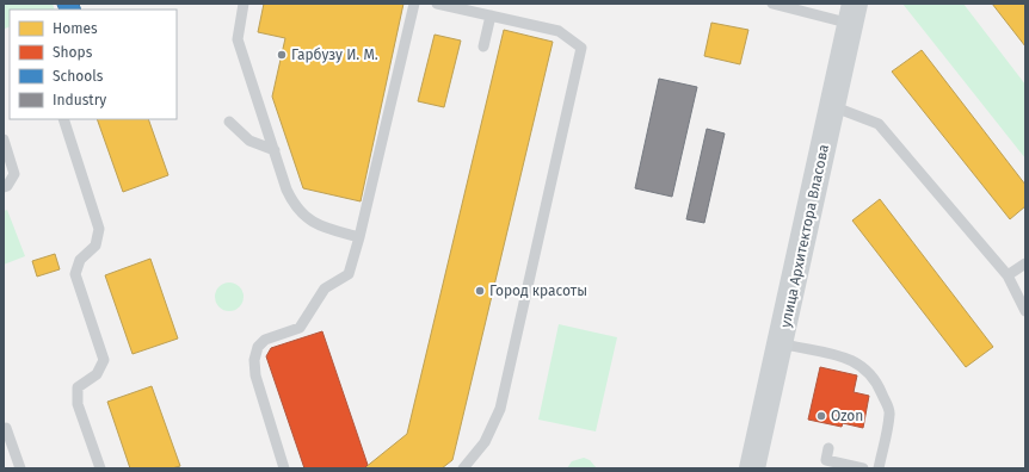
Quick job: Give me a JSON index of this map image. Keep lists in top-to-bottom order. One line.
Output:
{"streets":{"street":["улица Архитектора Власова"]},"places":["Гарбузу И. М.","Город красоты","Ozon"],"legend":["Homes","Shops","Schools","Industry"]}
